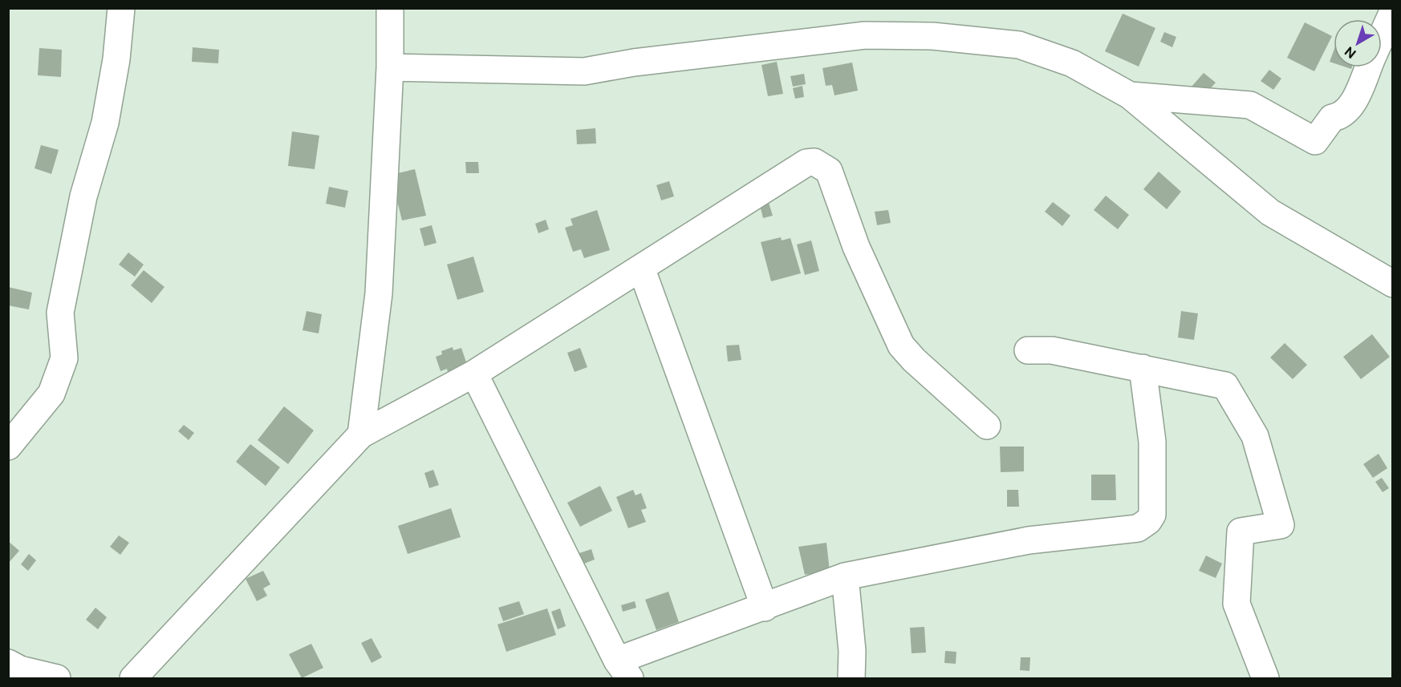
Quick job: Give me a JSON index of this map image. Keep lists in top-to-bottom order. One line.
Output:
{"north":"bottom left"}
